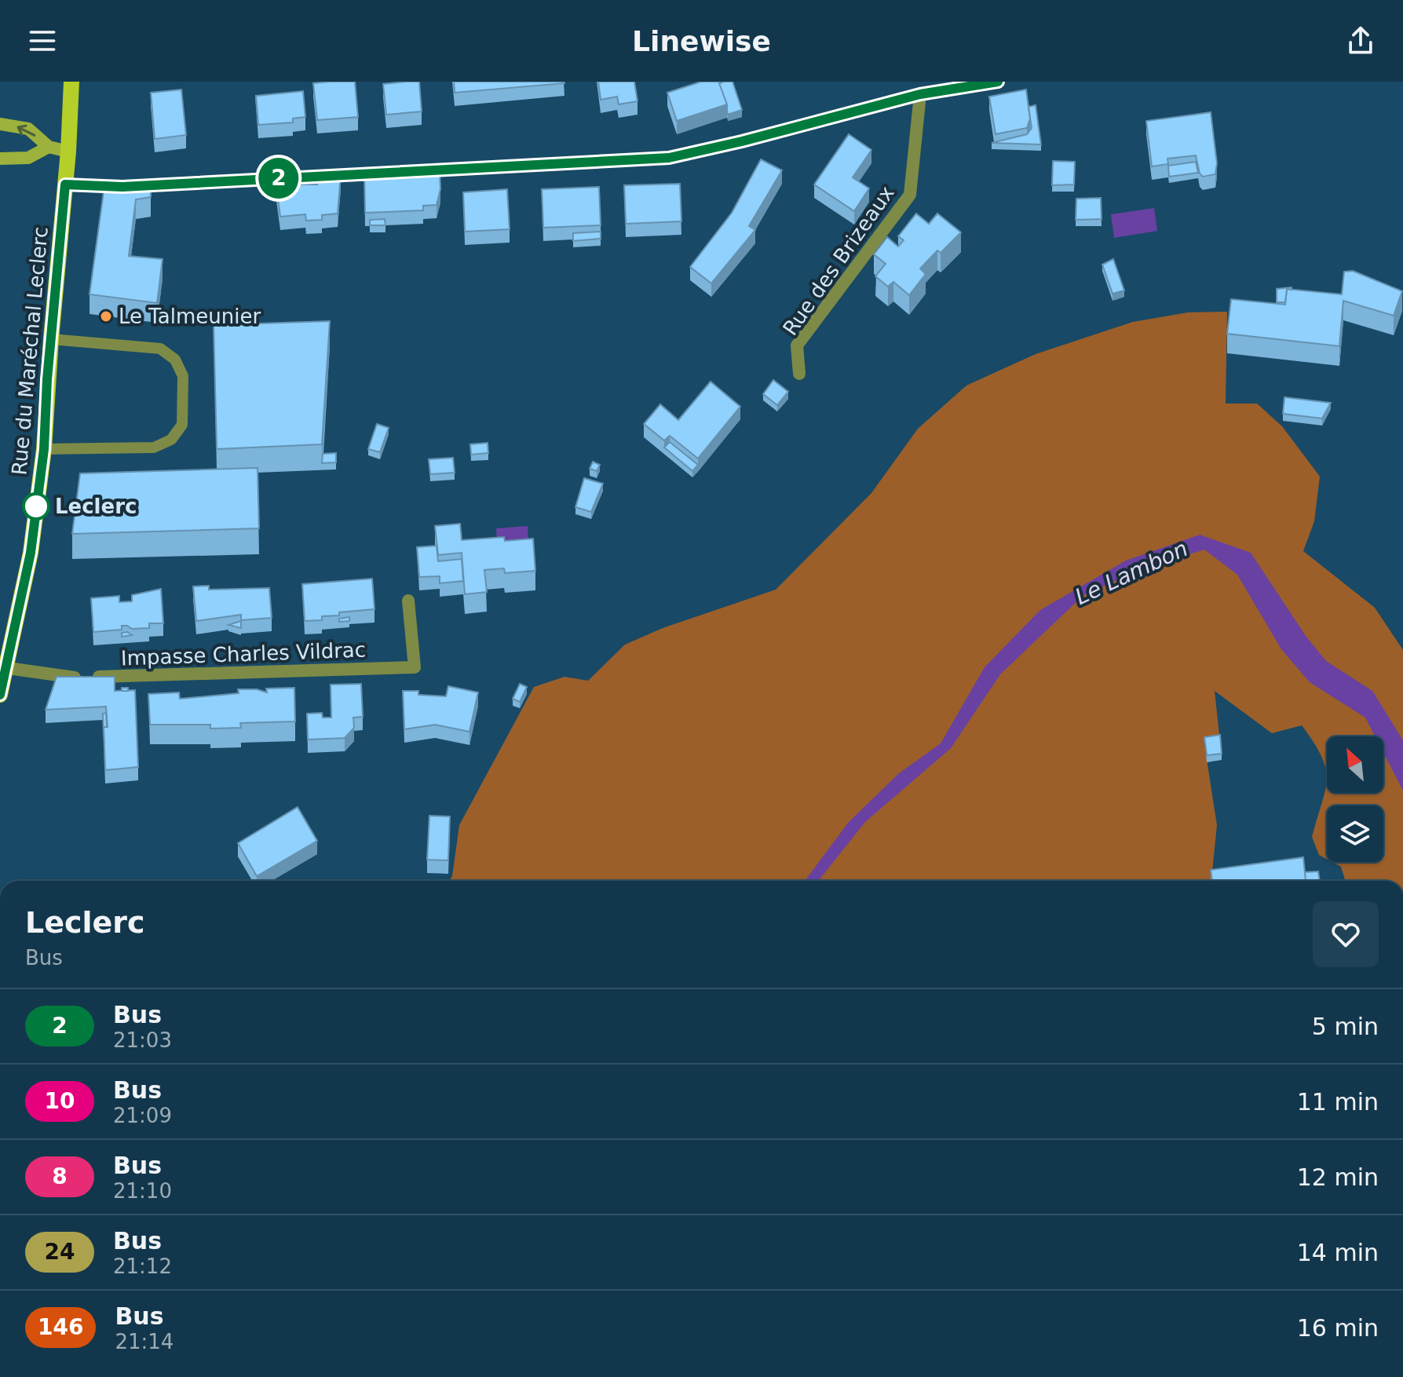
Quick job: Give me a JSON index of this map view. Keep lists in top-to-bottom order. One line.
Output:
{"streets":{"main road":["Rue du Maréchal Leclerc"],"street":["Rue des Brizeaux","Impasse Charles Vildrac"]},"crossings":[["Rue du Maréchal Leclerc","Impasse Charles Vildrac"]],"water":["Le Lambon"],"places":["Le Talmeunier","Leclerc"],"lines":["bus line 2"],"north":"top left","page":{"header":"Linewise","on_map":"2","heading":["Leclerc","Bus"],"list":[{"mark":"2","name":"Bus","note":"21:03","value":"5 min"},{"mark":"10","name":"Bus","note":"21:09","value":"11 min"},{"mark":"8","name":"Bus","note":"21:10","value":"12 min"},{"mark":"24","name":"Bus","note":"21:12","value":"14 min"},{"mark":"146","name":"Bus","note":"21:14","value":"16 min"}]}}
